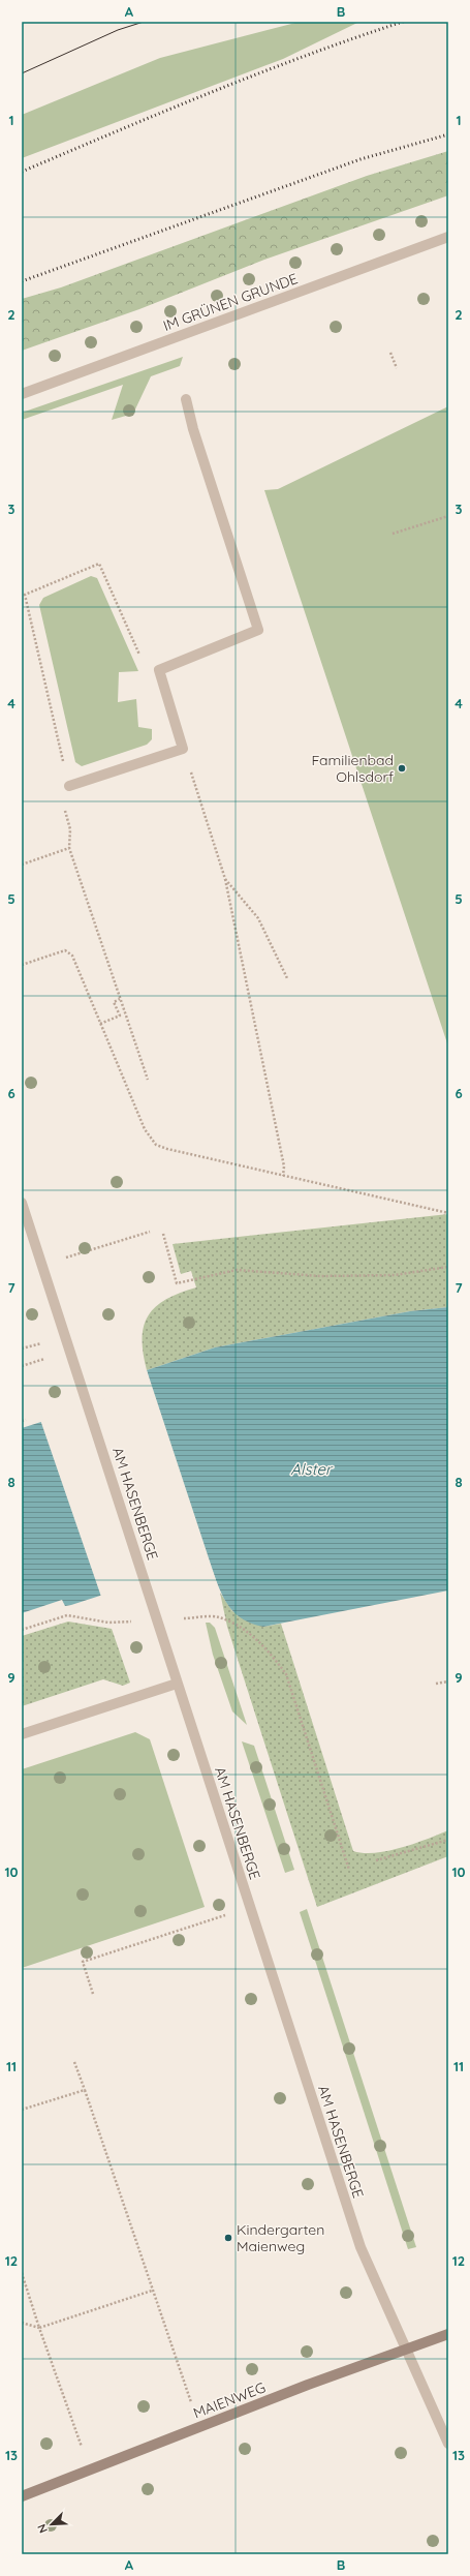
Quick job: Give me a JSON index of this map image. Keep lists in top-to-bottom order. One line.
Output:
{"streets":{"street":["IM GRÜNEN GRUNDE","AM HASENBERGE","MAIENWEG"]},"crossings":[["AM HASENBERGE","MAIENWEG"]],"water":["Alster"],"places":["Familienbad Ohlsdorf","Kindergarten Maienweg"],"north":"bottom left","grid":{"columns":["A","B"],"rows":["1","2","3","4","5","6","7","8","9","10","11","12","13"]}}
